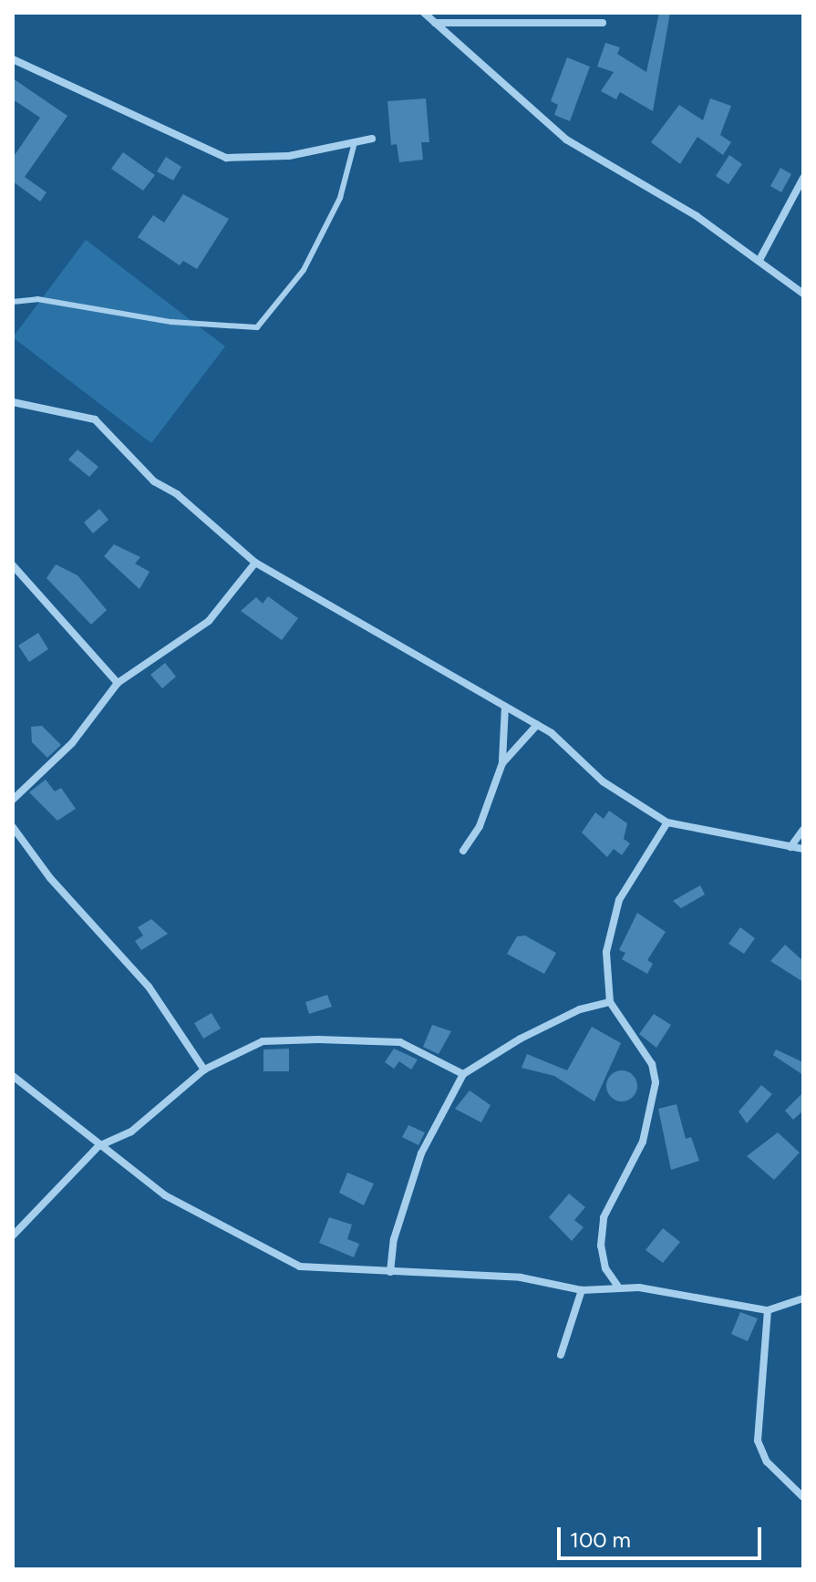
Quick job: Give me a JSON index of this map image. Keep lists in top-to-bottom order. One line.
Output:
{"scale_bar":"100 m"}
